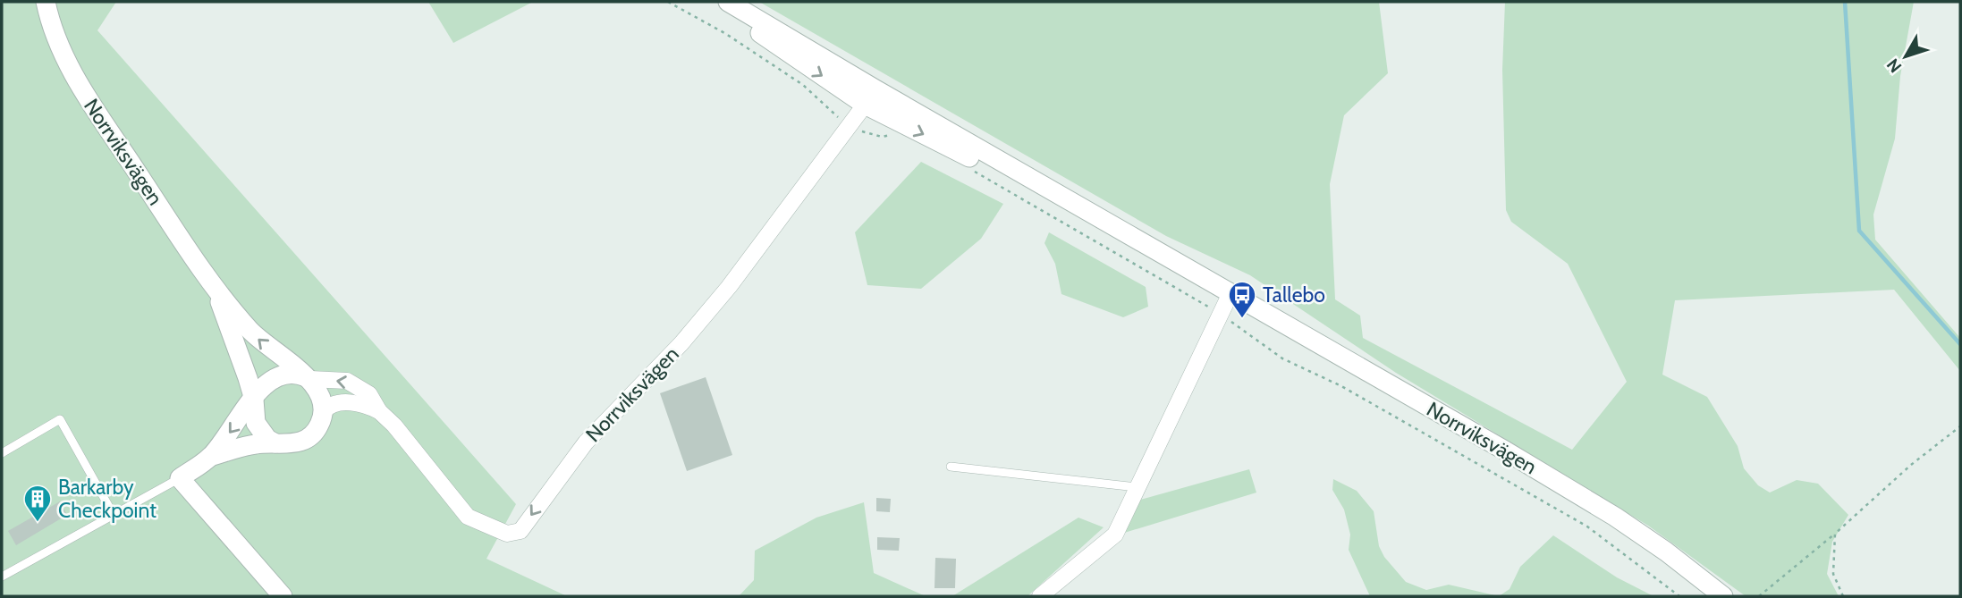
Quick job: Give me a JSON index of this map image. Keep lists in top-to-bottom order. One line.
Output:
{"streets":{"street":["Norrviksvägen"]},"places":{"bus stop":["Tallebo"],"building":["Barkarby Checkpoint"]},"north":"bottom left"}
